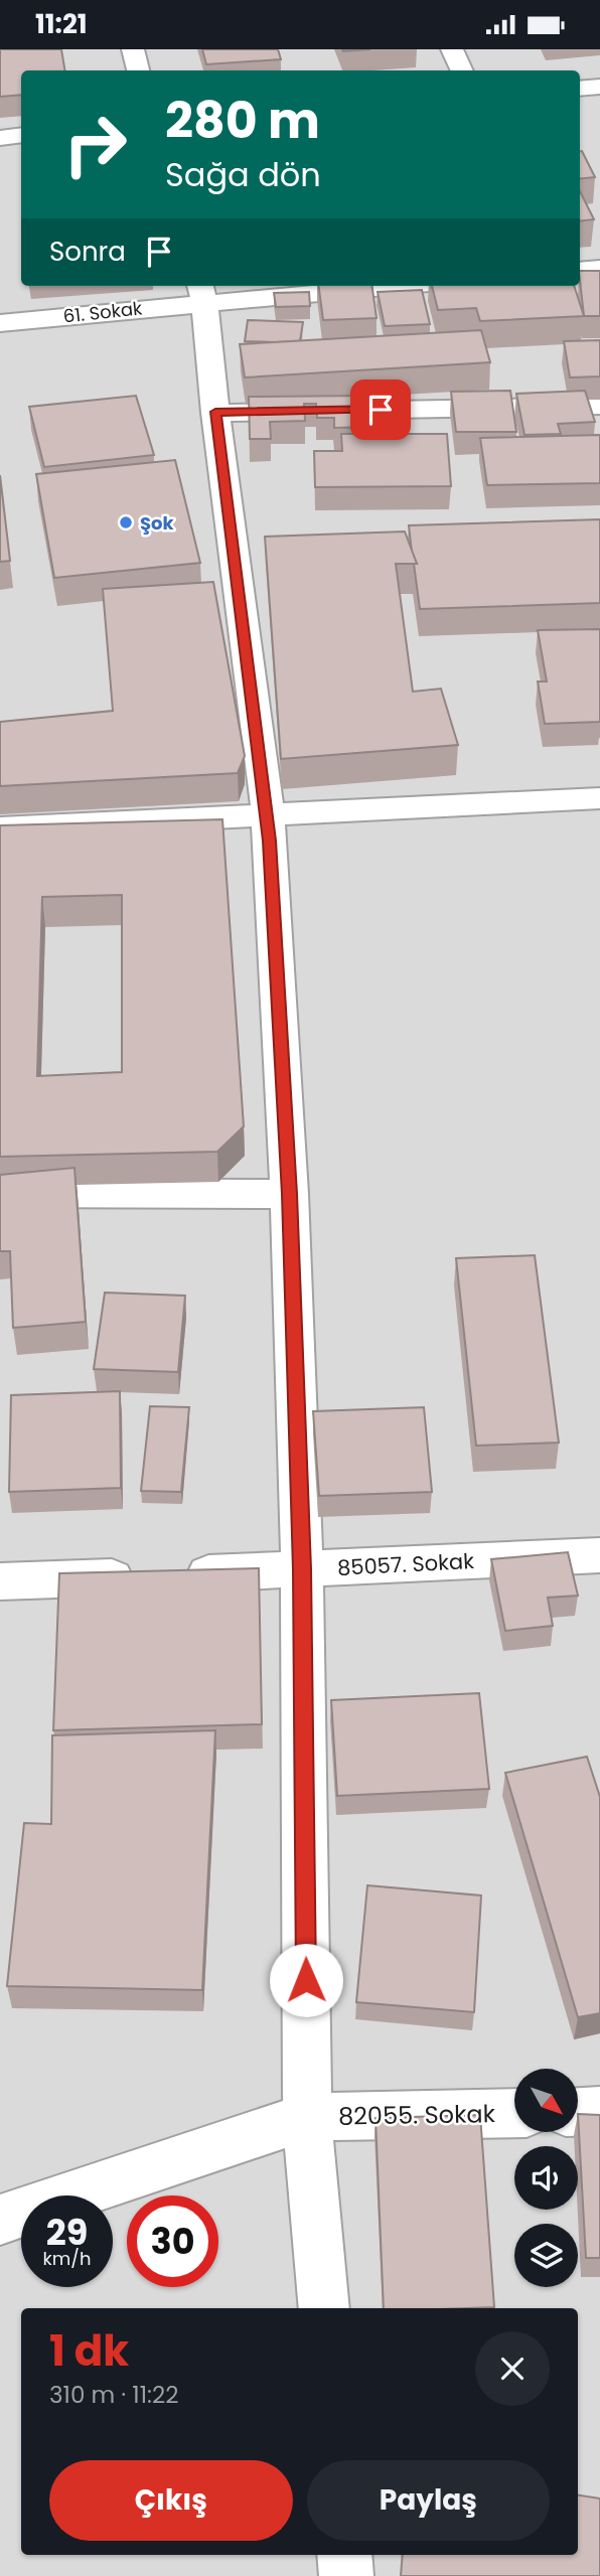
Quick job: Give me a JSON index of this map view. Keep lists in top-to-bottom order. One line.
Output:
{"streets":{"street":["61. Sokak","85057. Sokak","82055. Sokak"]},"places":["Şok"],"north":"bottom right","page":{"status":"11:21","turn":["280 m","Sağa dön"],"then":"Sonra","speed":"29 km/h","limit":"30","heading":["1 dk","310 m · 11:22"],"buttons":["Çıkış","Paylaş"]}}
